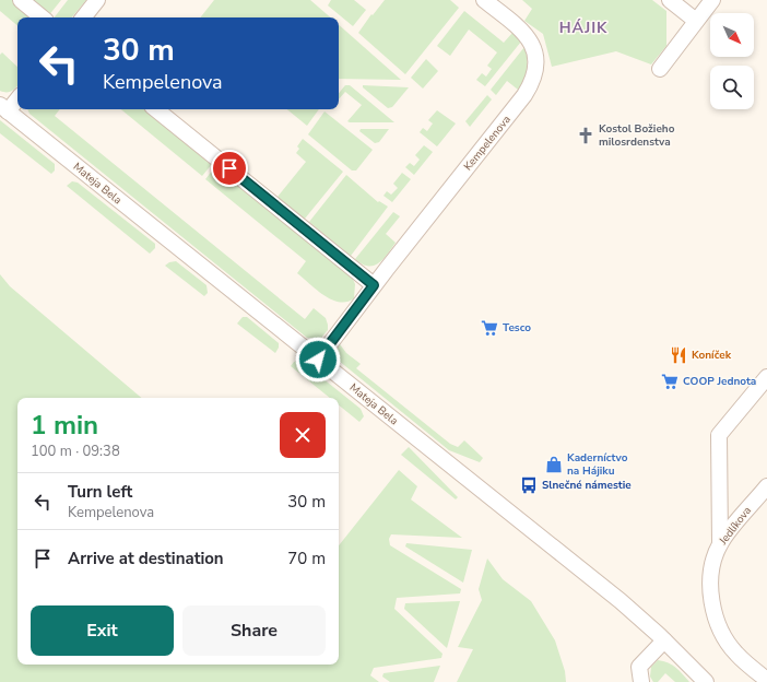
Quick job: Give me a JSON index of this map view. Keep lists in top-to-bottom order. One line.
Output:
{"streets":{"street":["Kempelenova","Mateja Bela","Jedlíkova"]},"crossings":[["Kempelenova","Mateja Bela"]],"districts":["HÁJIK"],"places":{"church":["Kostol Božieho milosrdenstva"],"supermarket":["Tesco","COOP Jednota"],"restaurant":["Koníček"],"shop":["Kaderníctvo na Hájiku"],"bus stop":["Slnečné námestie"]},"north":"bottom right","page":{"turn":["30 m","Kempelenova"],"heading":["1 min","100 m · 09:38"],"list":[{"name":"Turn left","note":"Kempelenova","value":"30 m"},{"name":"Arrive at destination","value":"70 m"}],"buttons":["Exit","Share"]}}
